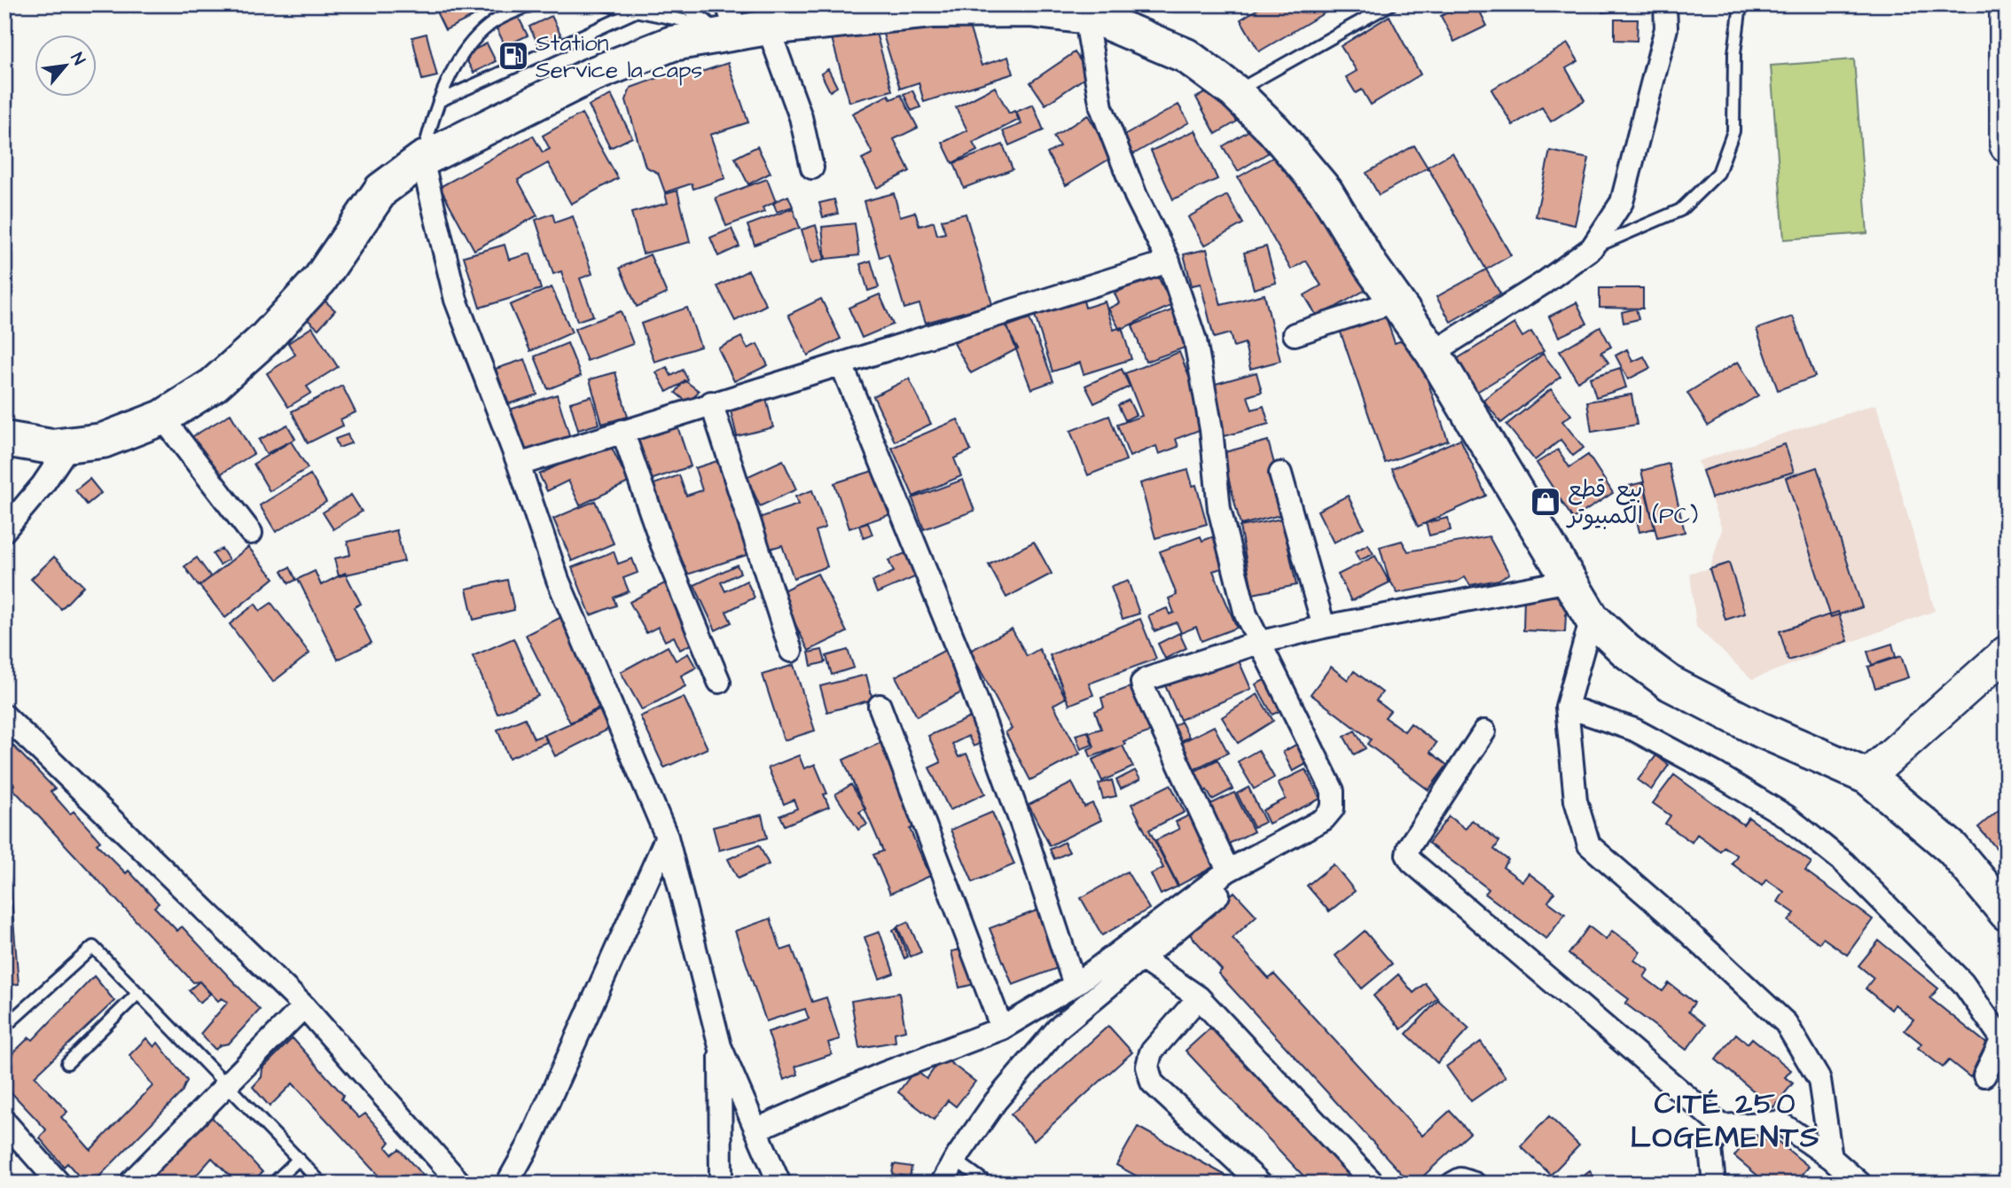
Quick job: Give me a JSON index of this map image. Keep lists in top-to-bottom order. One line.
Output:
{"districts":["CITÉ 250 LOGEMENTS"],"places":{"fuel station":["Station Service la caps"],"shop":["بيع قطع الكمبيوتر (PC)"]},"north":"top right"}
